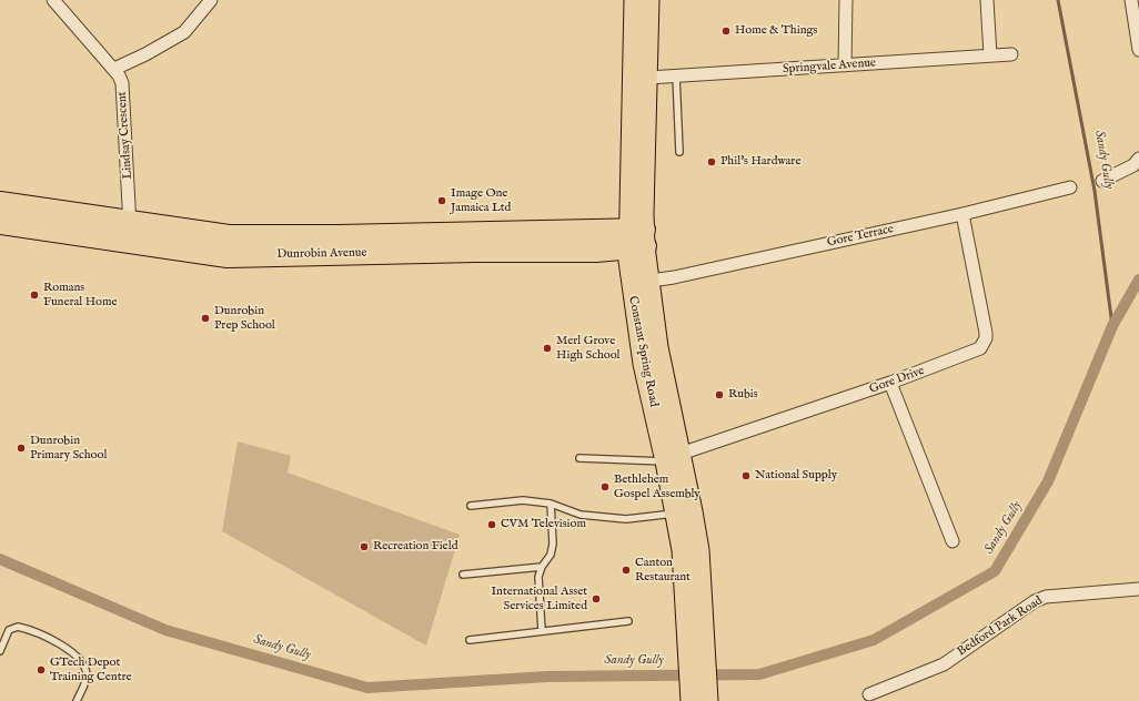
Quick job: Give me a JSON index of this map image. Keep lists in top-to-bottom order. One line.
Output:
{"streets":{"highway":["Dunrobin Avenue"],"main road":["Constant Spring Road"],"street":["Springvale Avenue","Lindsay Crescent","Gore Terrace","Gore Drive","Bedford Park Road"]},"crossings":[["Springvale Avenue","Constant Spring Road"],["Lindsay Crescent","Dunrobin Avenue"],["Gore Terrace","Constant Spring Road"],["Gore Terrace","Gore Drive"],["Dunrobin Avenue","Constant Spring Road"],["Constant Spring Road","Gore Drive"]],"water":["Sandy Gully"],"places":["Home & Things","Phil's Hardware","Image One Jamaica Ltd","Romans Funeral Home","Dunrobin Prep School","Merl Grove High School","Rubis","Dunrobin Primary School","National Supply","Bethlehem Gospel Assembly","CVM Televisiom","Recreation Field","Canton Restaurant","International Asset Services Limited","GTech Depot Training Centre"]}
